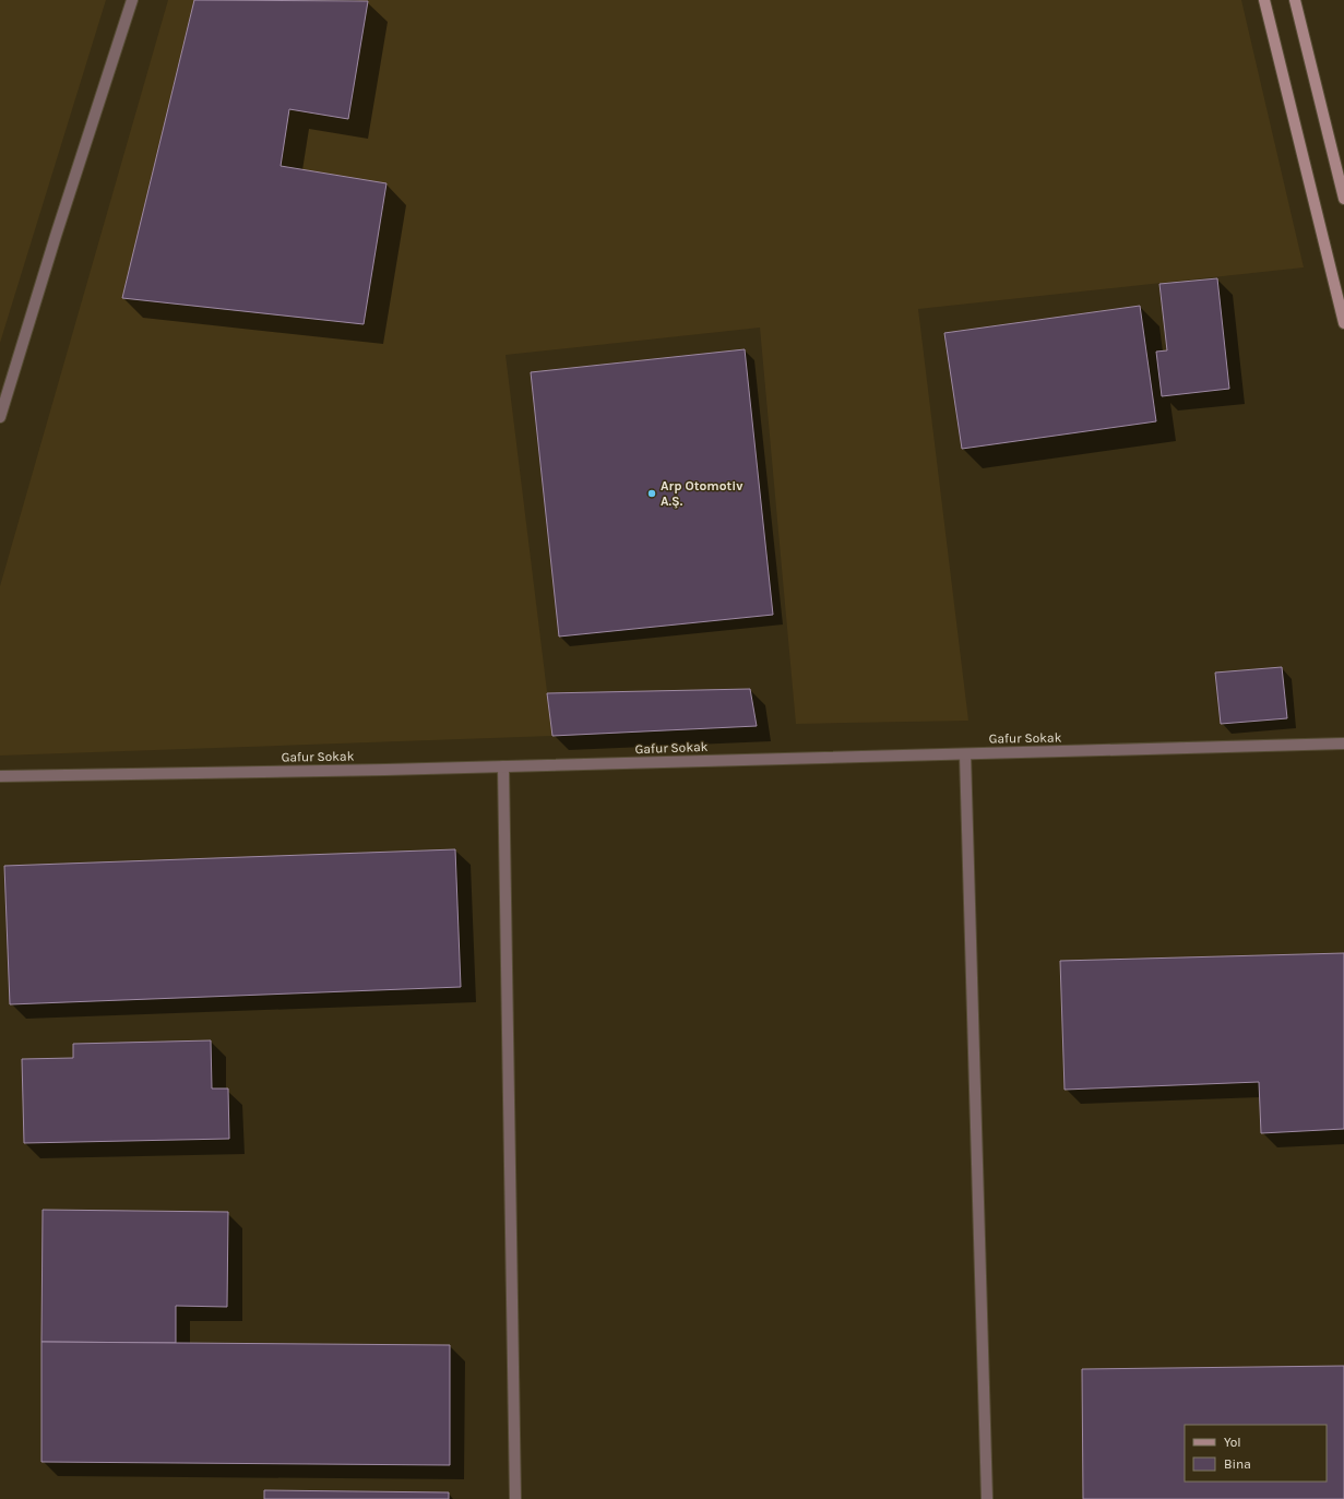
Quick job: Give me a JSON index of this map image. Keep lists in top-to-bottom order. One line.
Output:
{"streets":{"street":["Gafur Sokak"]},"places":["Arp Otomotiv A.Ş."],"legend":["Yol","Bina"]}
